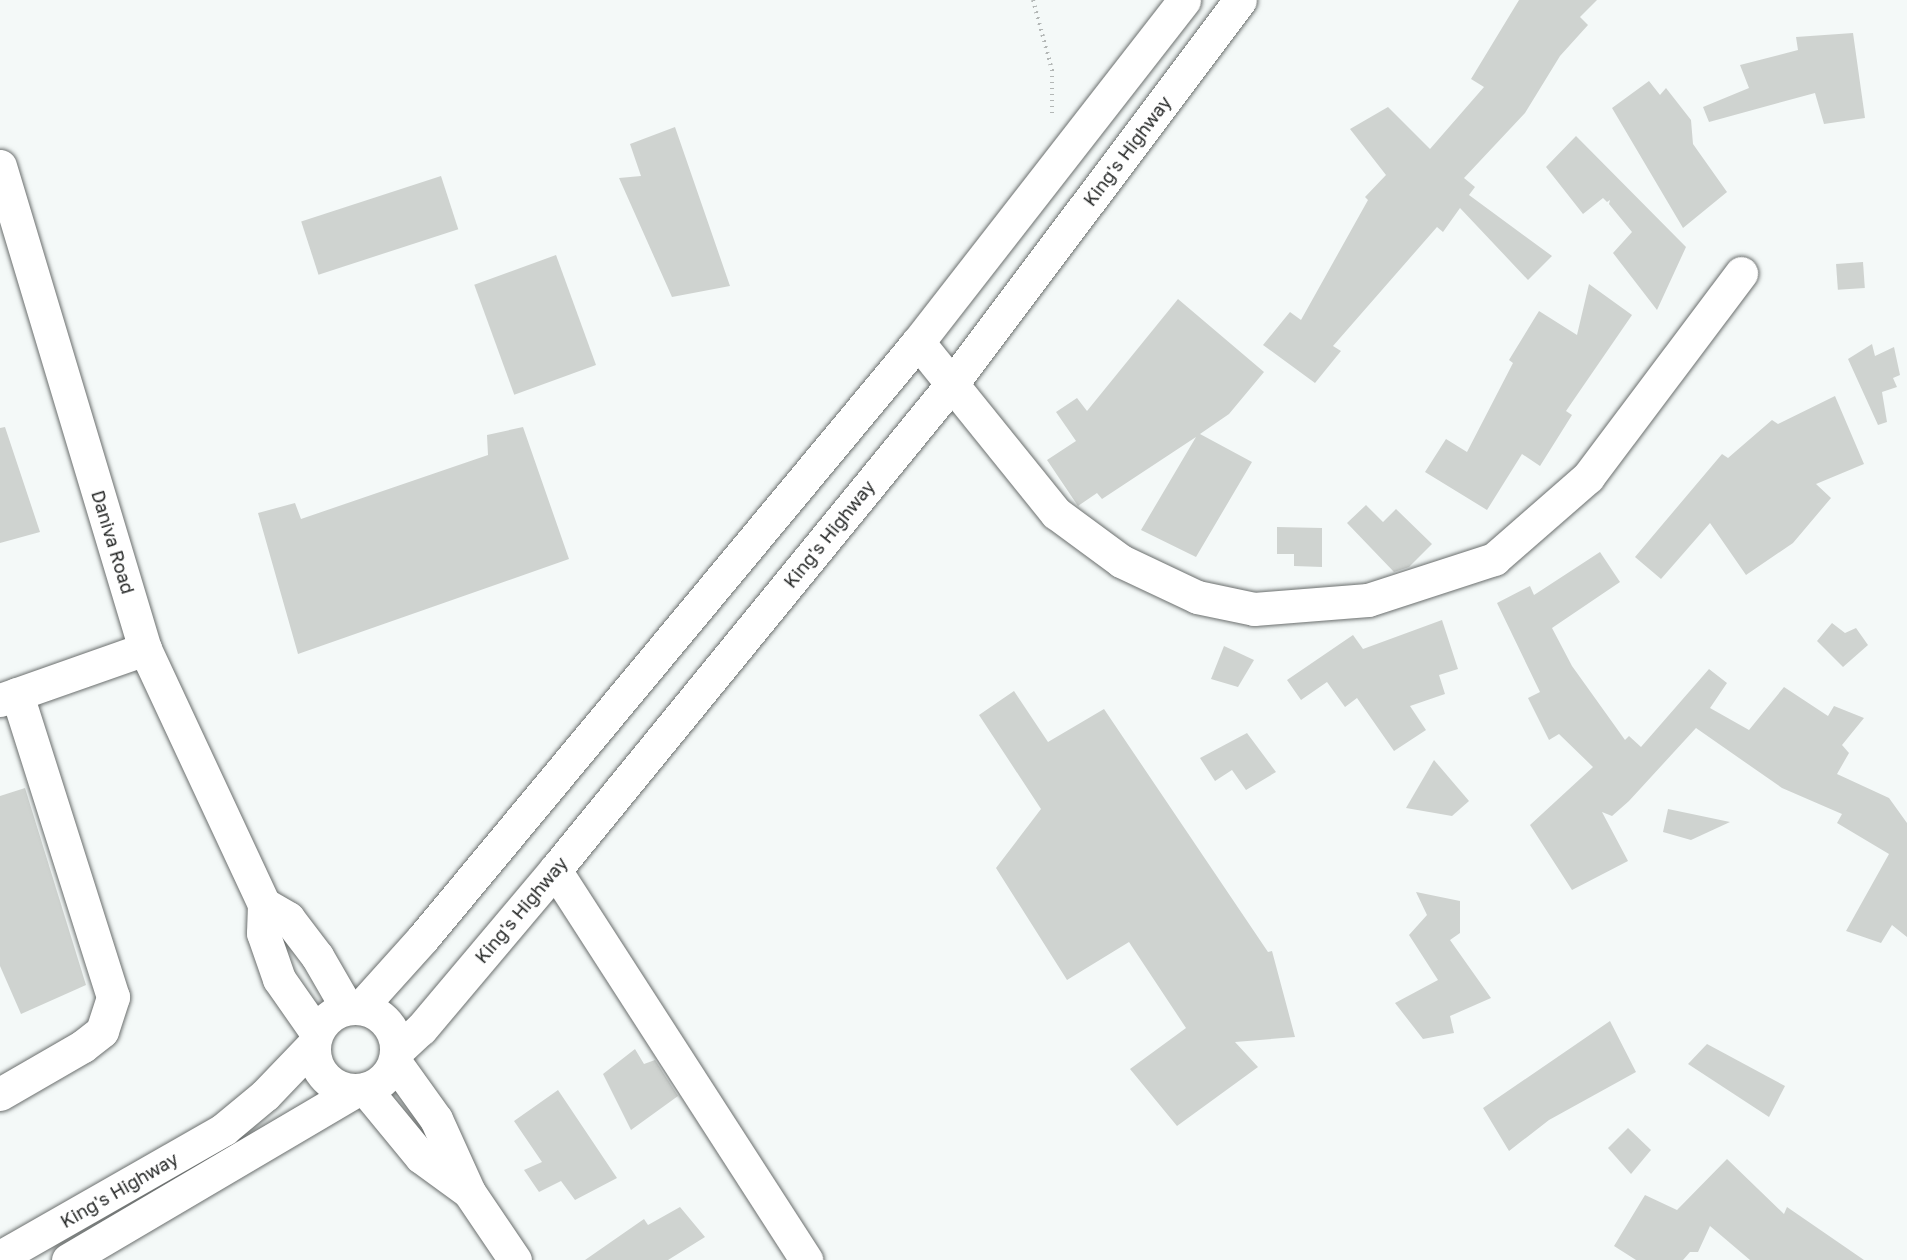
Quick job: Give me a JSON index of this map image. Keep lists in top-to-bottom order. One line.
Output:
{"streets":{"main road":["King's Highway","Daniva Road"]}}
